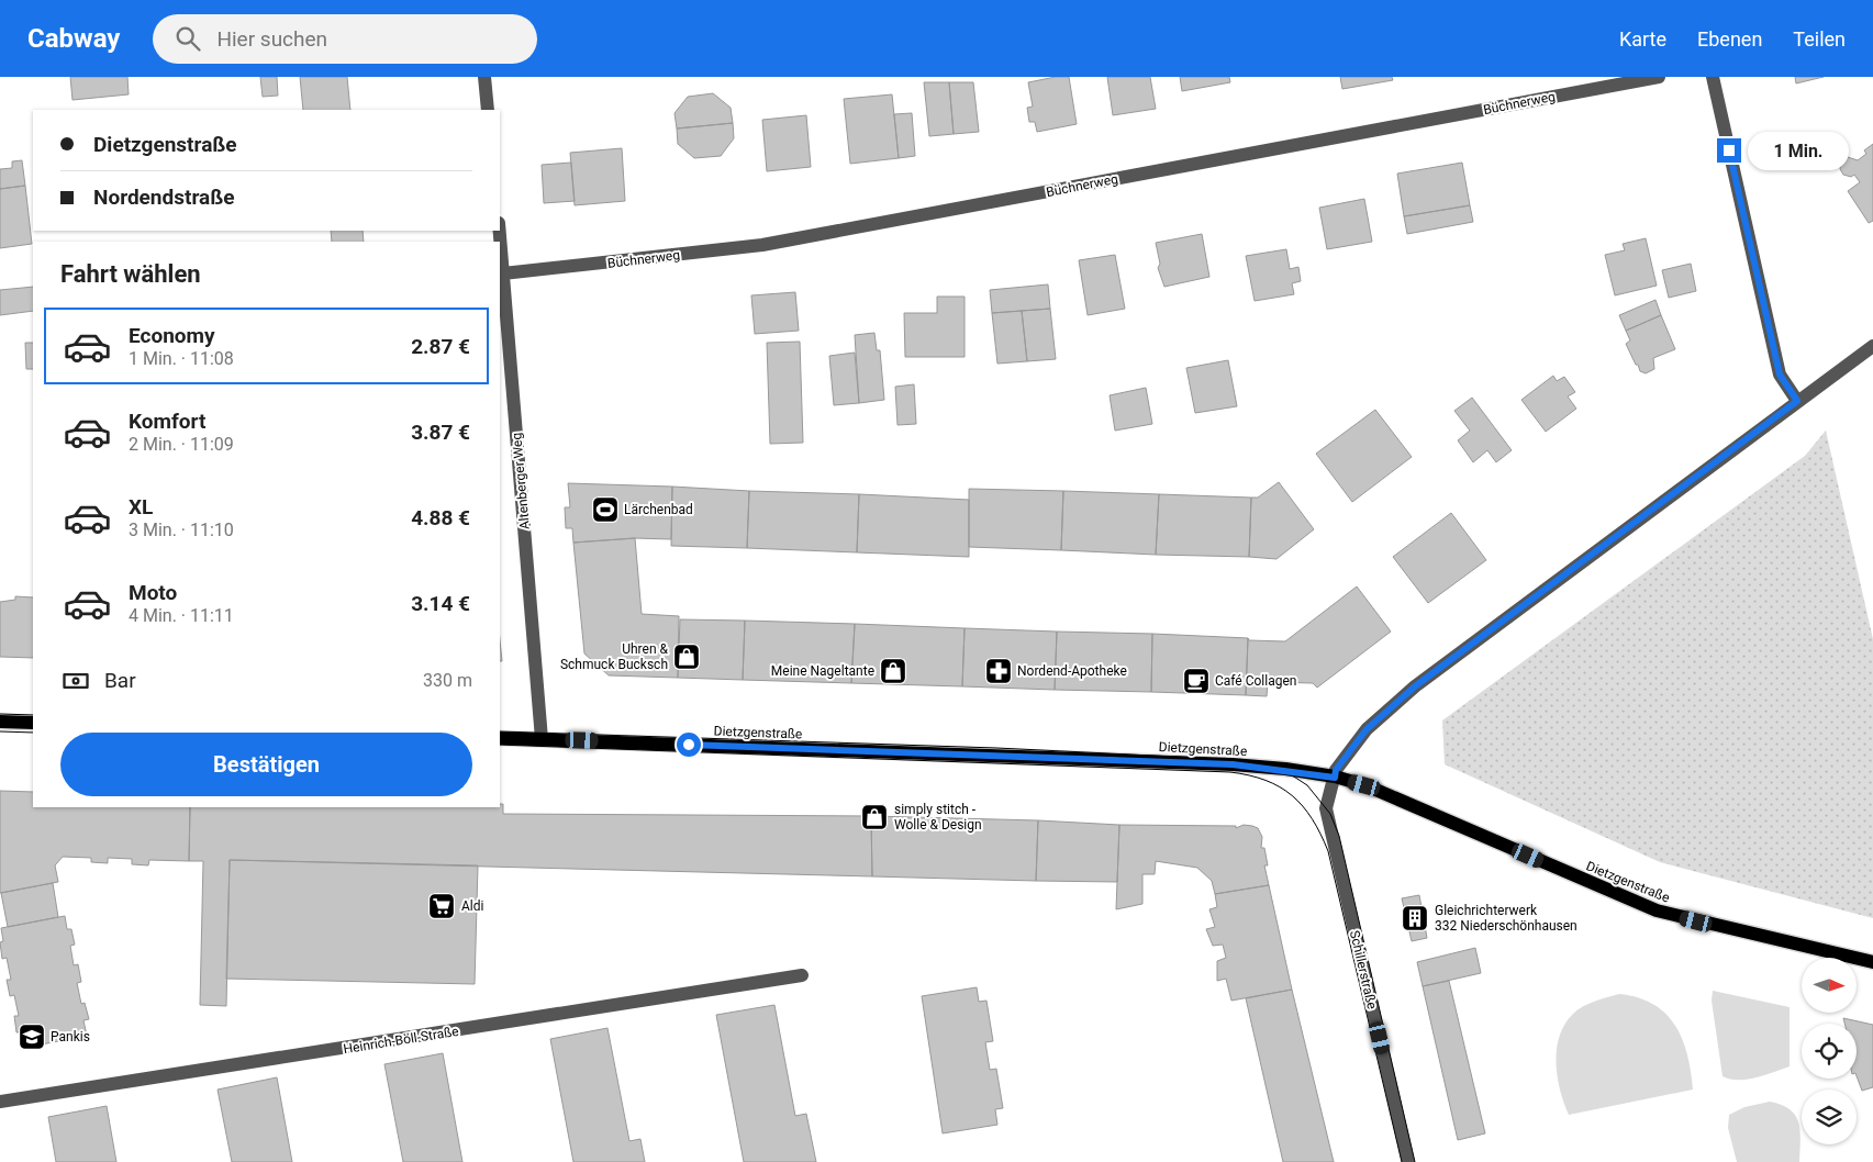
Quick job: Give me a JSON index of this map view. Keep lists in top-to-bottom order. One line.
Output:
{"streets":{"main road":["Dietzgenstraße"],"street":["Büchnerweg","Altenberger Weg","Schillerstraße","Heinrich-Böll-Straße"]},"crossings":[["Büchnerweg","Altenberger Weg"],["Altenberger Weg","Dietzgenstraße"],["Dietzgenstraße","Schillerstraße"]],"places":{"sports":["Lärchenbad"],"shop":["Uhren & Schmuck Bucksch","Meine Nageltante","simply stitch - Wolle & Design"],"pharmacy":["Nordend-Apotheke"],"cafe":["Café Collagen"],"supermarket":["Aldi"],"building":["Gleichrichterwerk 332 Niederschönhausen"],"school or university":["Pankis"]},"north":"right","page":{"header":"Cabway","search":"Hier suchen","nav":["Karte","Ebenen","Teilen"],"banner":["Dietzgenstraße","Nordendstraße"],"bubble":"1 Min.","heading":"Fahrt wählen","list":[{"name":"Economy","note":"1 Min. · 11:08","value":"2.87 €"},{"name":"Komfort","note":"2 Min. · 11:09","value":"3.87 €"},{"name":"XL","note":"3 Min. · 11:10","value":"4.88 €"},{"name":"Moto","note":"4 Min. · 11:11","value":"3.14 €"}],"pay":["Bar","330 m"],"buttons":"Bestätigen"}}
